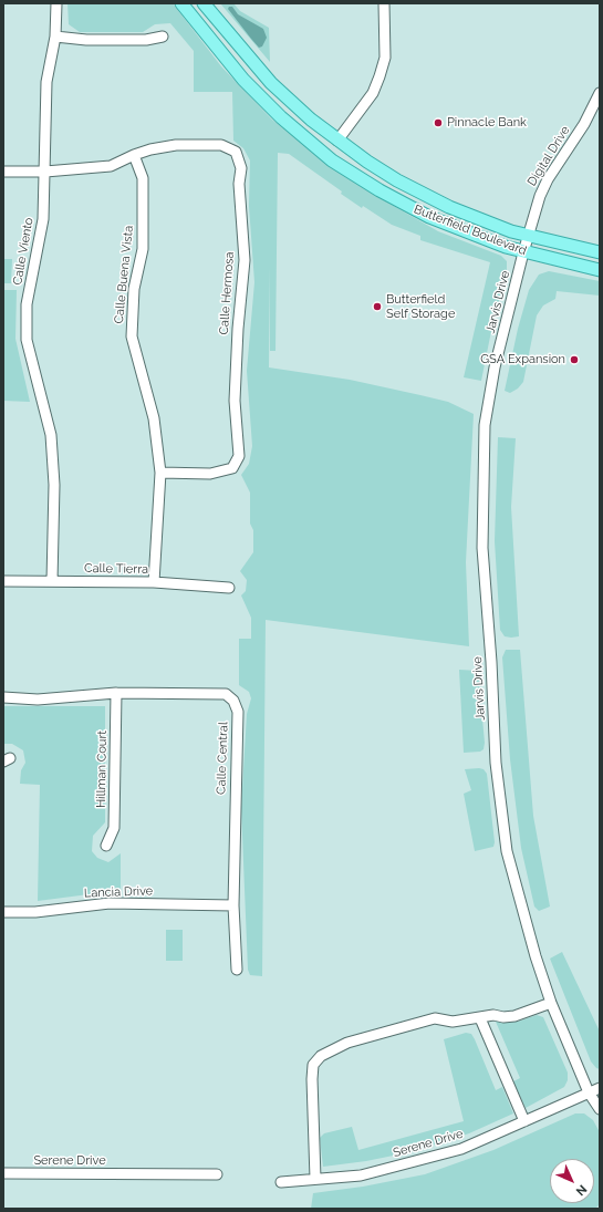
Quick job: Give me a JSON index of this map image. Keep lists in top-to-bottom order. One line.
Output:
{"streets":{"main road":["Butterfield Boulevard"],"street":["Digital Drive","Calle Viento","Calle Buena Vista","Calle Hermosa","Jarvis Drive","Calle Tierra","Calle Central","Hillman Court","Lancia Drive","Serene Drive"]},"crossings":[["Digital Drive","Butterfield Boulevard"],["Digital Drive","Jarvis Drive"],["Butterfield Boulevard","Jarvis Drive"],["Calle Viento","Calle Tierra"],["Calle Buena Vista","Calle Hermosa"],["Calle Buena Vista","Calle Tierra"],["Jarvis Drive","Serene Drive"],["Calle Central","Hillman Court"],["Calle Central","Lancia Drive"]],"places":["Pinnacle Bank","Butterfield Self Storage","GSA Expansion"],"north":"bottom right"}
